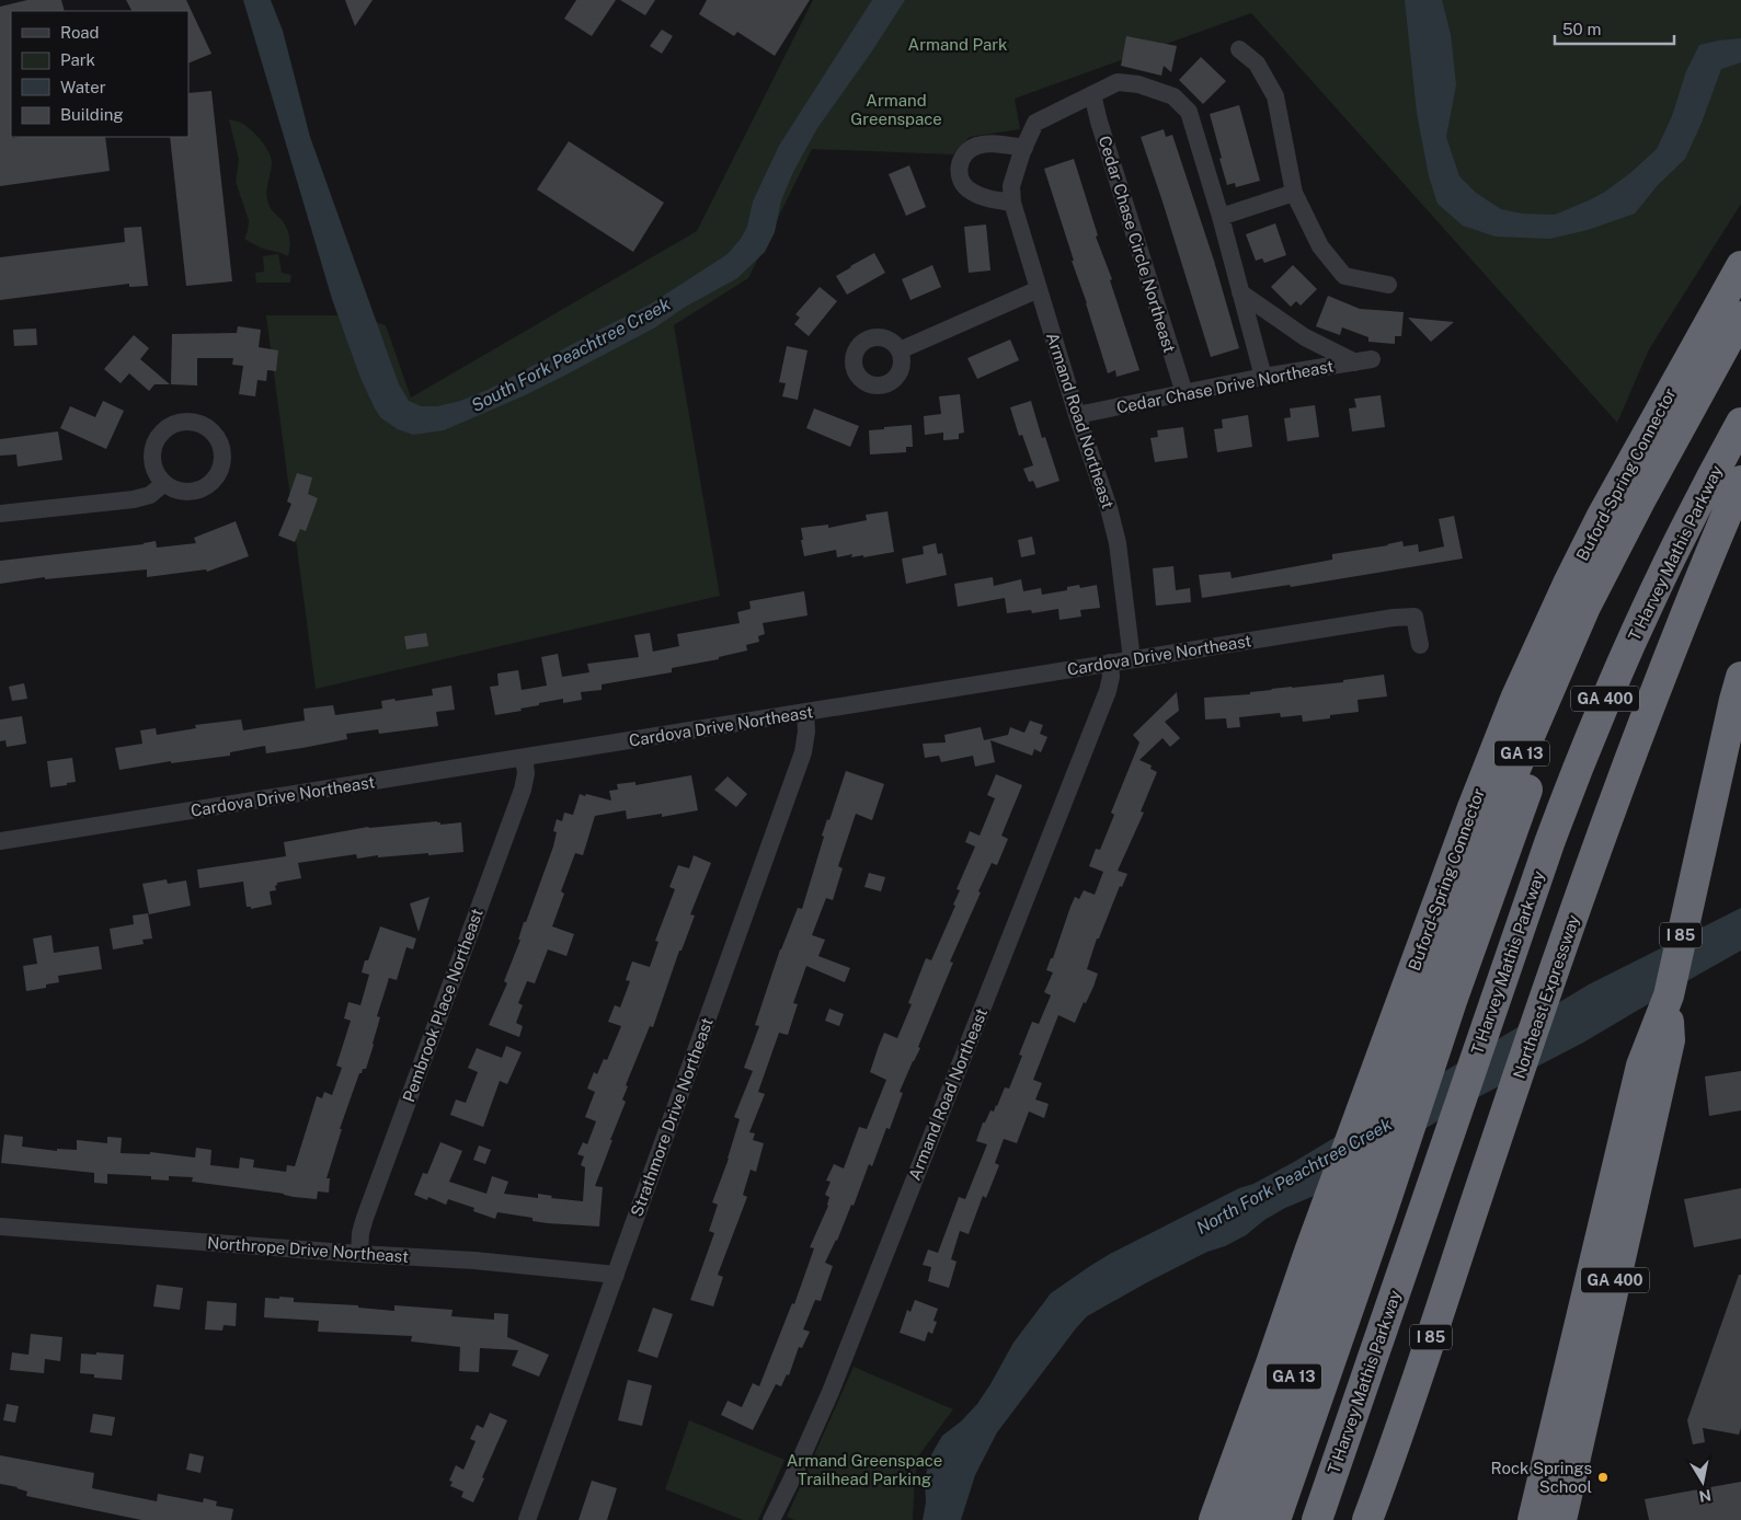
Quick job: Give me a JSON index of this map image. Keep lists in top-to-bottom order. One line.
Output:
{"streets":{"highway":["Buford-Spring Connector","T Harvey Mathis Parkway","GA 400","GA 13","I 85","Northeast Expressway"],"street":["Cedar Chase Circle Northeast","Cedar Chase Drive Northeast","Armand Road Northeast","Cardova Drive Northeast","Pembrook Place Northeast","Strathmore Drive Northeast","Northrope Drive Northeast"]},"crossings":[["Cedar Chase Circle Northeast","Cedar Chase Drive Northeast"],["Cedar Chase Drive Northeast","Armand Road Northeast"],["Armand Road Northeast","Cardova Drive Northeast"],["Cardova Drive Northeast","Pembrook Place Northeast"],["Cardova Drive Northeast","Strathmore Drive Northeast"],["GA 400","I 85"],["Pembrook Place Northeast","Northrope Drive Northeast"],["Strathmore Drive Northeast","Northrope Drive Northeast"]],"water":["South Fork Peachtree Creek","North Fork Peachtree Creek"],"parks":["Armand Park","Armand Greenspace","Armand Greenspace Trailhead Parking"],"places":["Rock Springs School"],"legend":["Road","Park","Water","Building"],"scale_bar":"50 m","north":"bottom"}
